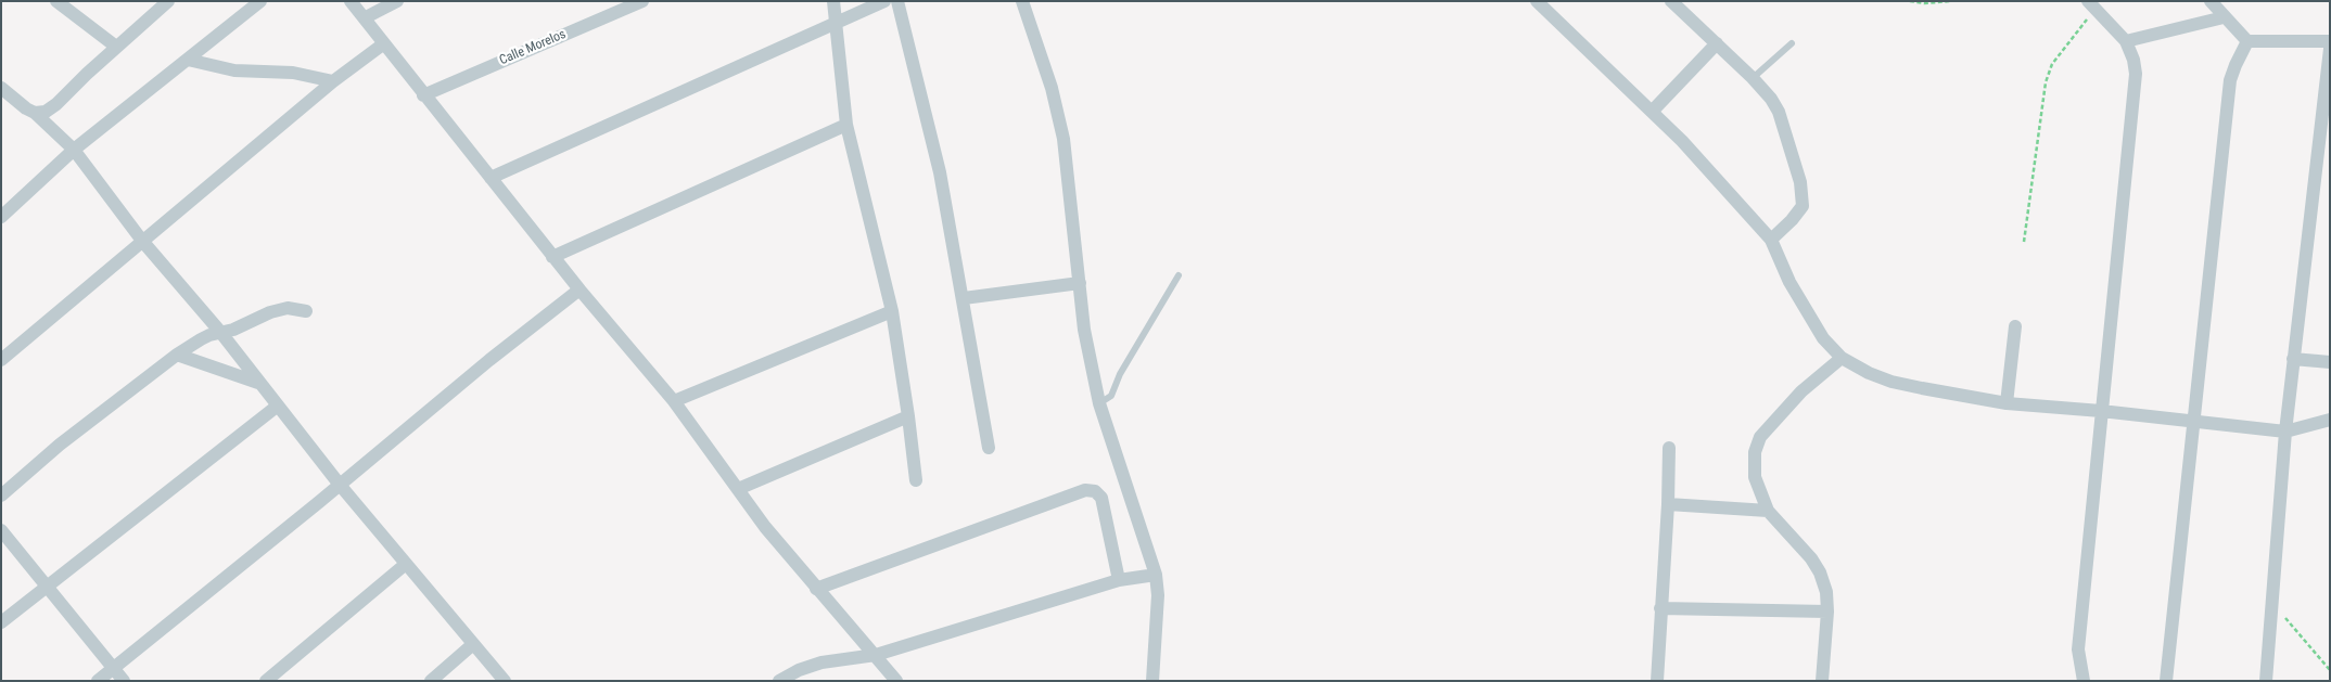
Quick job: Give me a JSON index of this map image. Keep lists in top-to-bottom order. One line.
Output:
{"streets":{"street":["Calle Morelos"]}}
